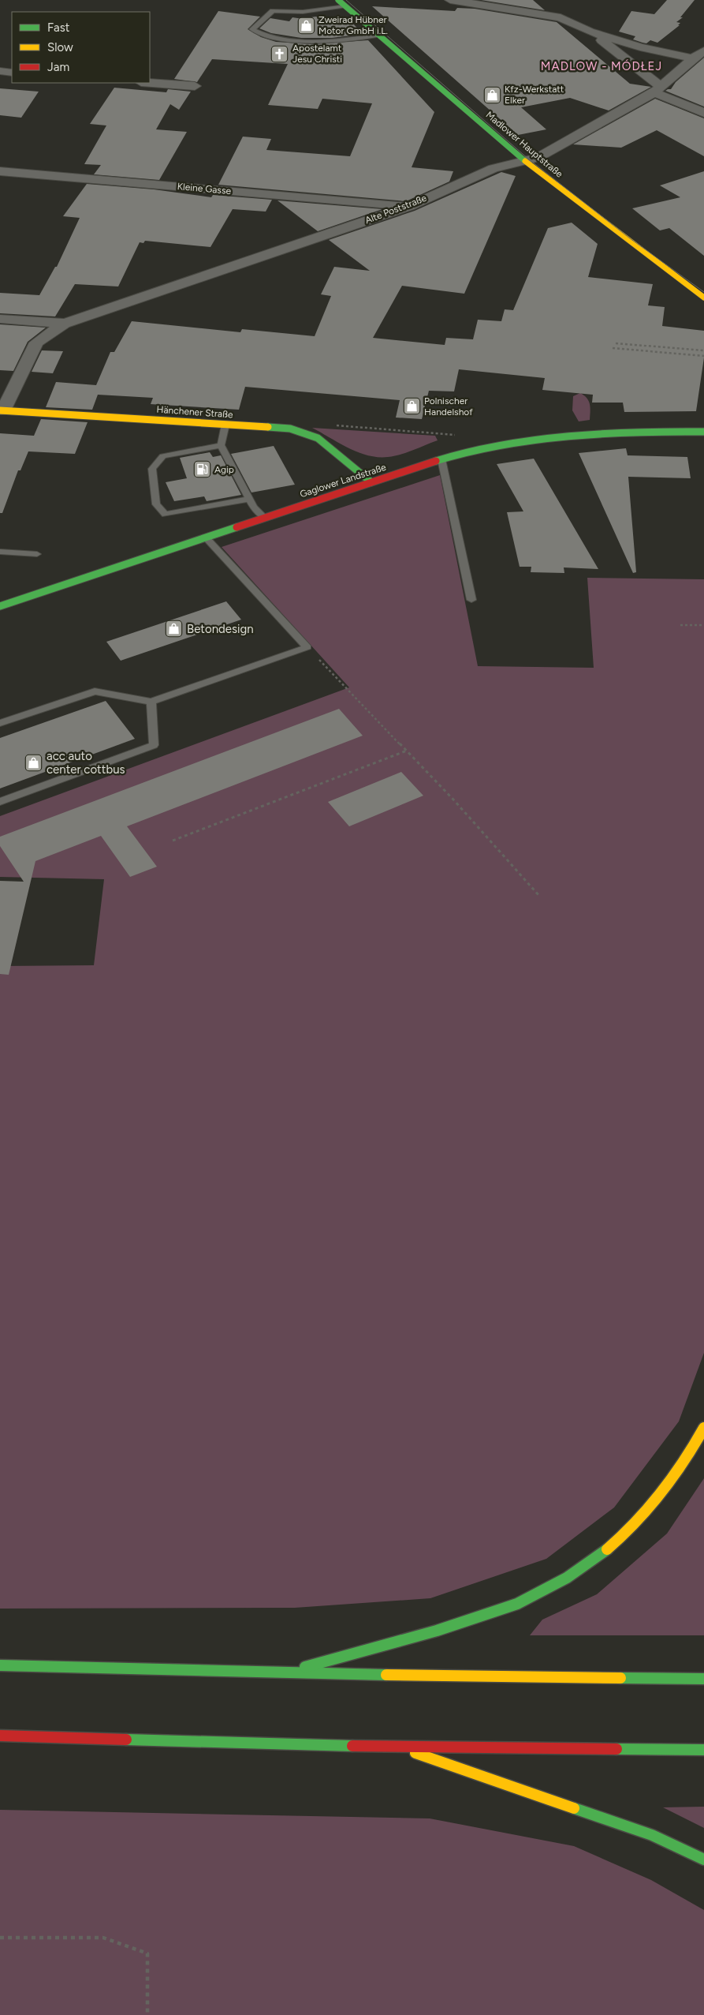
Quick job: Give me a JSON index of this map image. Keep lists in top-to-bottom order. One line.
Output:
{"streets":{"main road":["Madlower Hauptstraße","Hänchener Straße","Gaglower Landstraße"],"street":["Kleine Gasse","Alte Poststraße"]},"crossings":[["Madlower Hauptstraße","Alte Poststraße"],["Kleine Gasse","Alte Poststraße"],["Alte Poststraße","Hänchener Straße"],["Hänchener Straße","Gaglower Landstraße"]],"districts":["MADLOW - MÓDŁEJ"],"places":{"shop":["Zweirad Hübner Motor GmbH i.L.","Kfz-Werkstatt Elker","Polnischer Handelshof","Betondesign","acc auto center cottbus"],"church":["Apostelamt Jesu Christi"],"fuel station":["Agip"]},"legend":["Fast","Slow","Jam"]}
